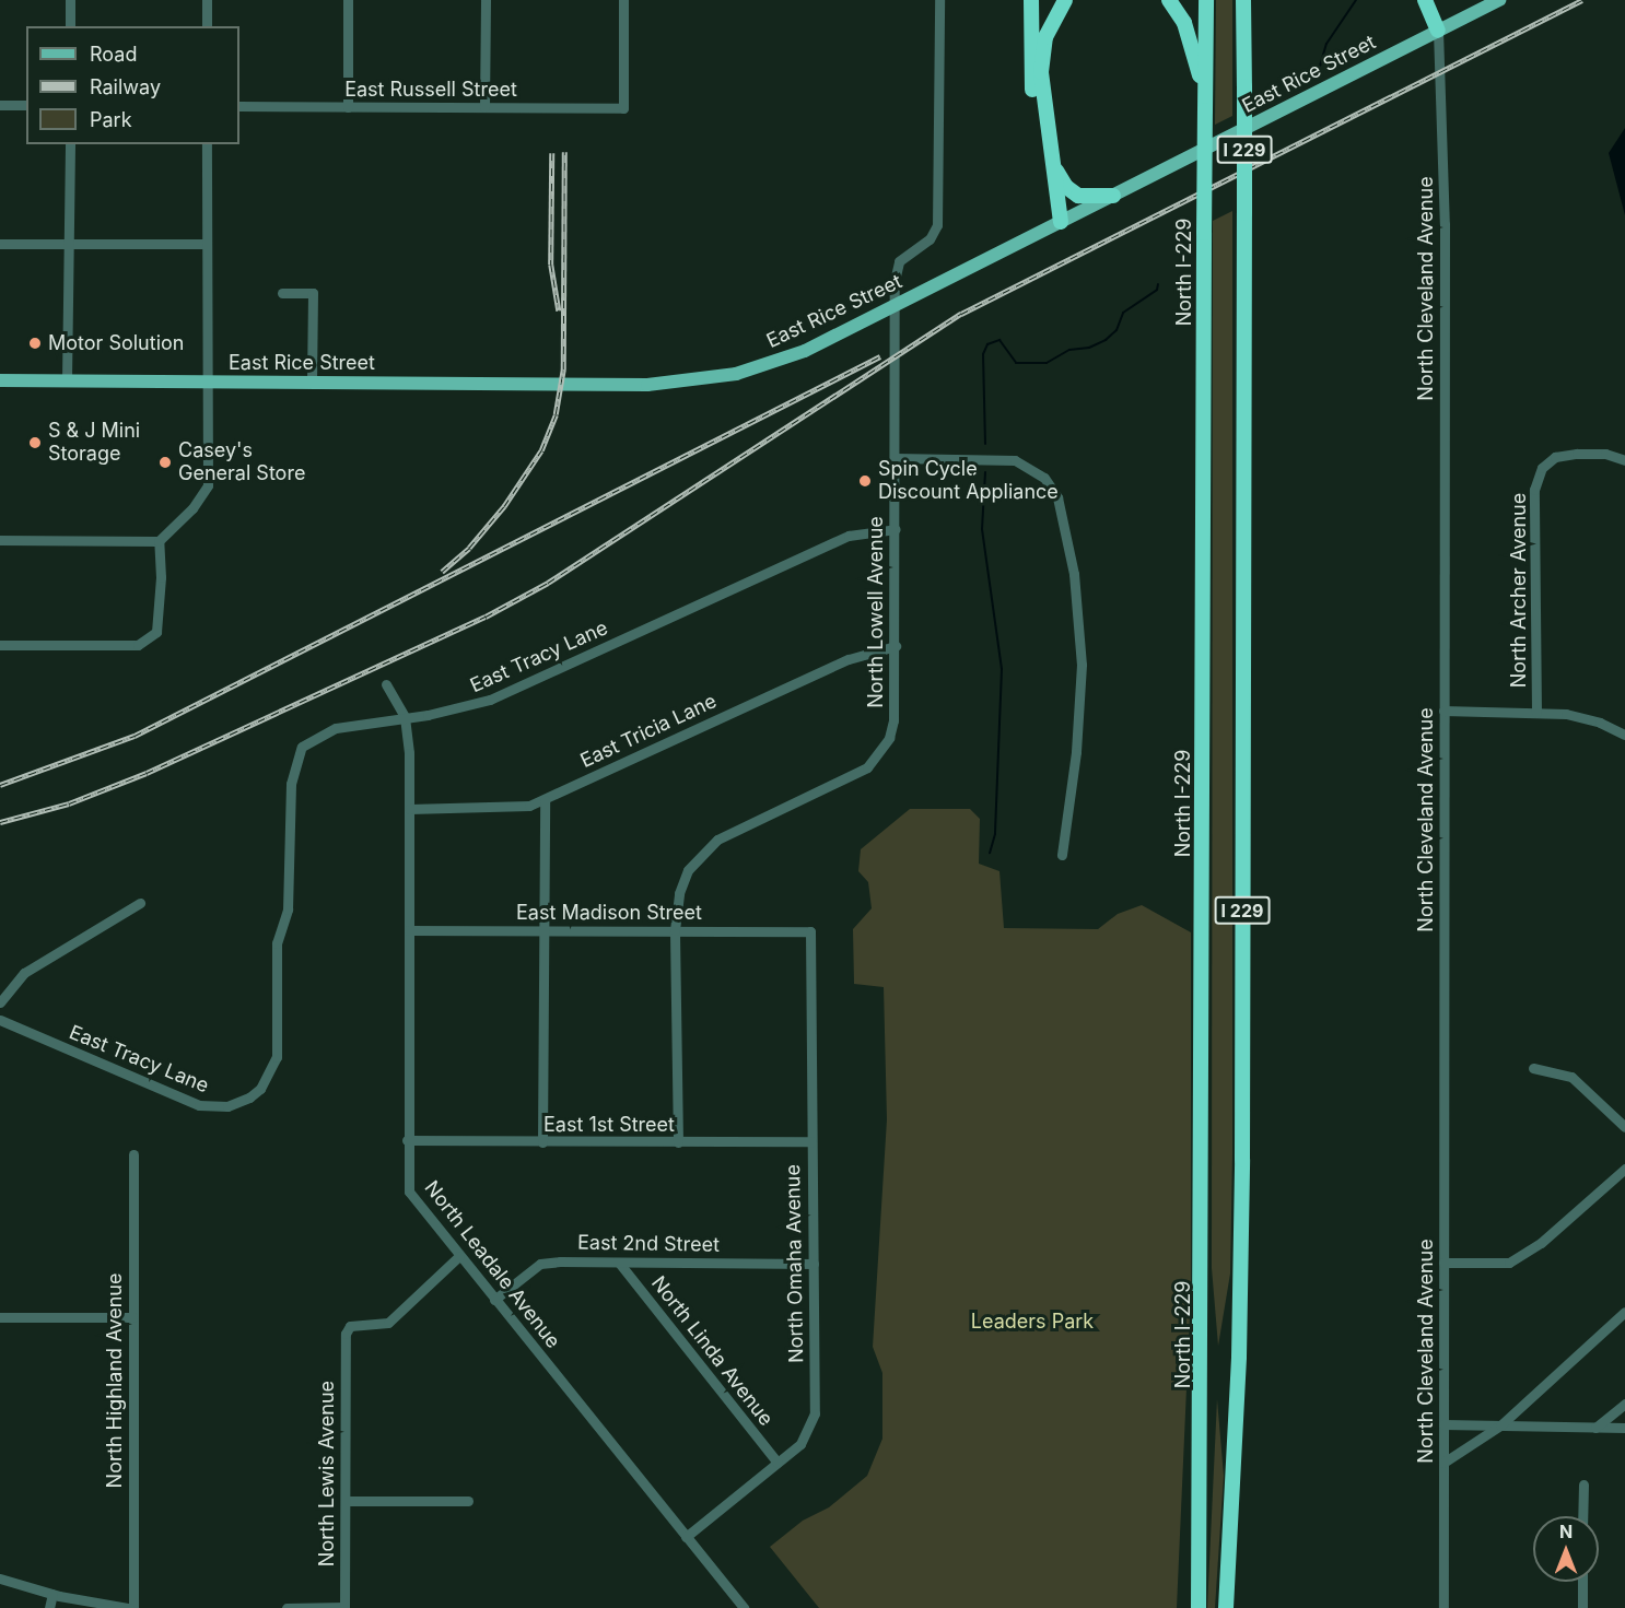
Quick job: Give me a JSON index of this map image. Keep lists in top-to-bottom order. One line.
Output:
{"streets":{"highway":["I 229","North I-229"],"main road":["East Rice Street"],"street":["East Russell Street","North Cleveland Avenue","North Archer Avenue","North Lowell Avenue","East Tracy Lane","East Tricia Lane","East Madison Street","East 1st Street","East 2nd Street","North Omaha Avenue","North Leadale Avenue","North Linda Avenue","North Highland Avenue","North Lewis Avenue"]},"crossings":[["East Rice Street","North Cleveland Avenue"],["East Rice Street","North Lowell Avenue"],["North Lowell Avenue","East Tracy Lane"],["North Lowell Avenue","East Tricia Lane"],["North Lowell Avenue","East Madison Street"],["North Lowell Avenue","East 1st Street"],["East Tracy Lane","North Leadale Avenue"],["East Tricia Lane","North Leadale Avenue"],["East Madison Street","North Omaha Avenue"],["East Madison Street","North Leadale Avenue"],["East 1st Street","North Omaha Avenue"],["East 1st Street","North Leadale Avenue"],["East 2nd Street","North Omaha Avenue"],["East 2nd Street","North Leadale Avenue"],["East 2nd Street","North Linda Avenue"],["North Omaha Avenue","North Leadale Avenue"],["North Omaha Avenue","North Linda Avenue"],["North Leadale Avenue","North Lewis Avenue"]],"parks":["Leaders Park"],"places":["Motor Solution","S & J Mini Storage","Casey's General Store","Spin Cycle Discount Appliance"],"legend":["Road","Railway","Park"],"north":"top"}
